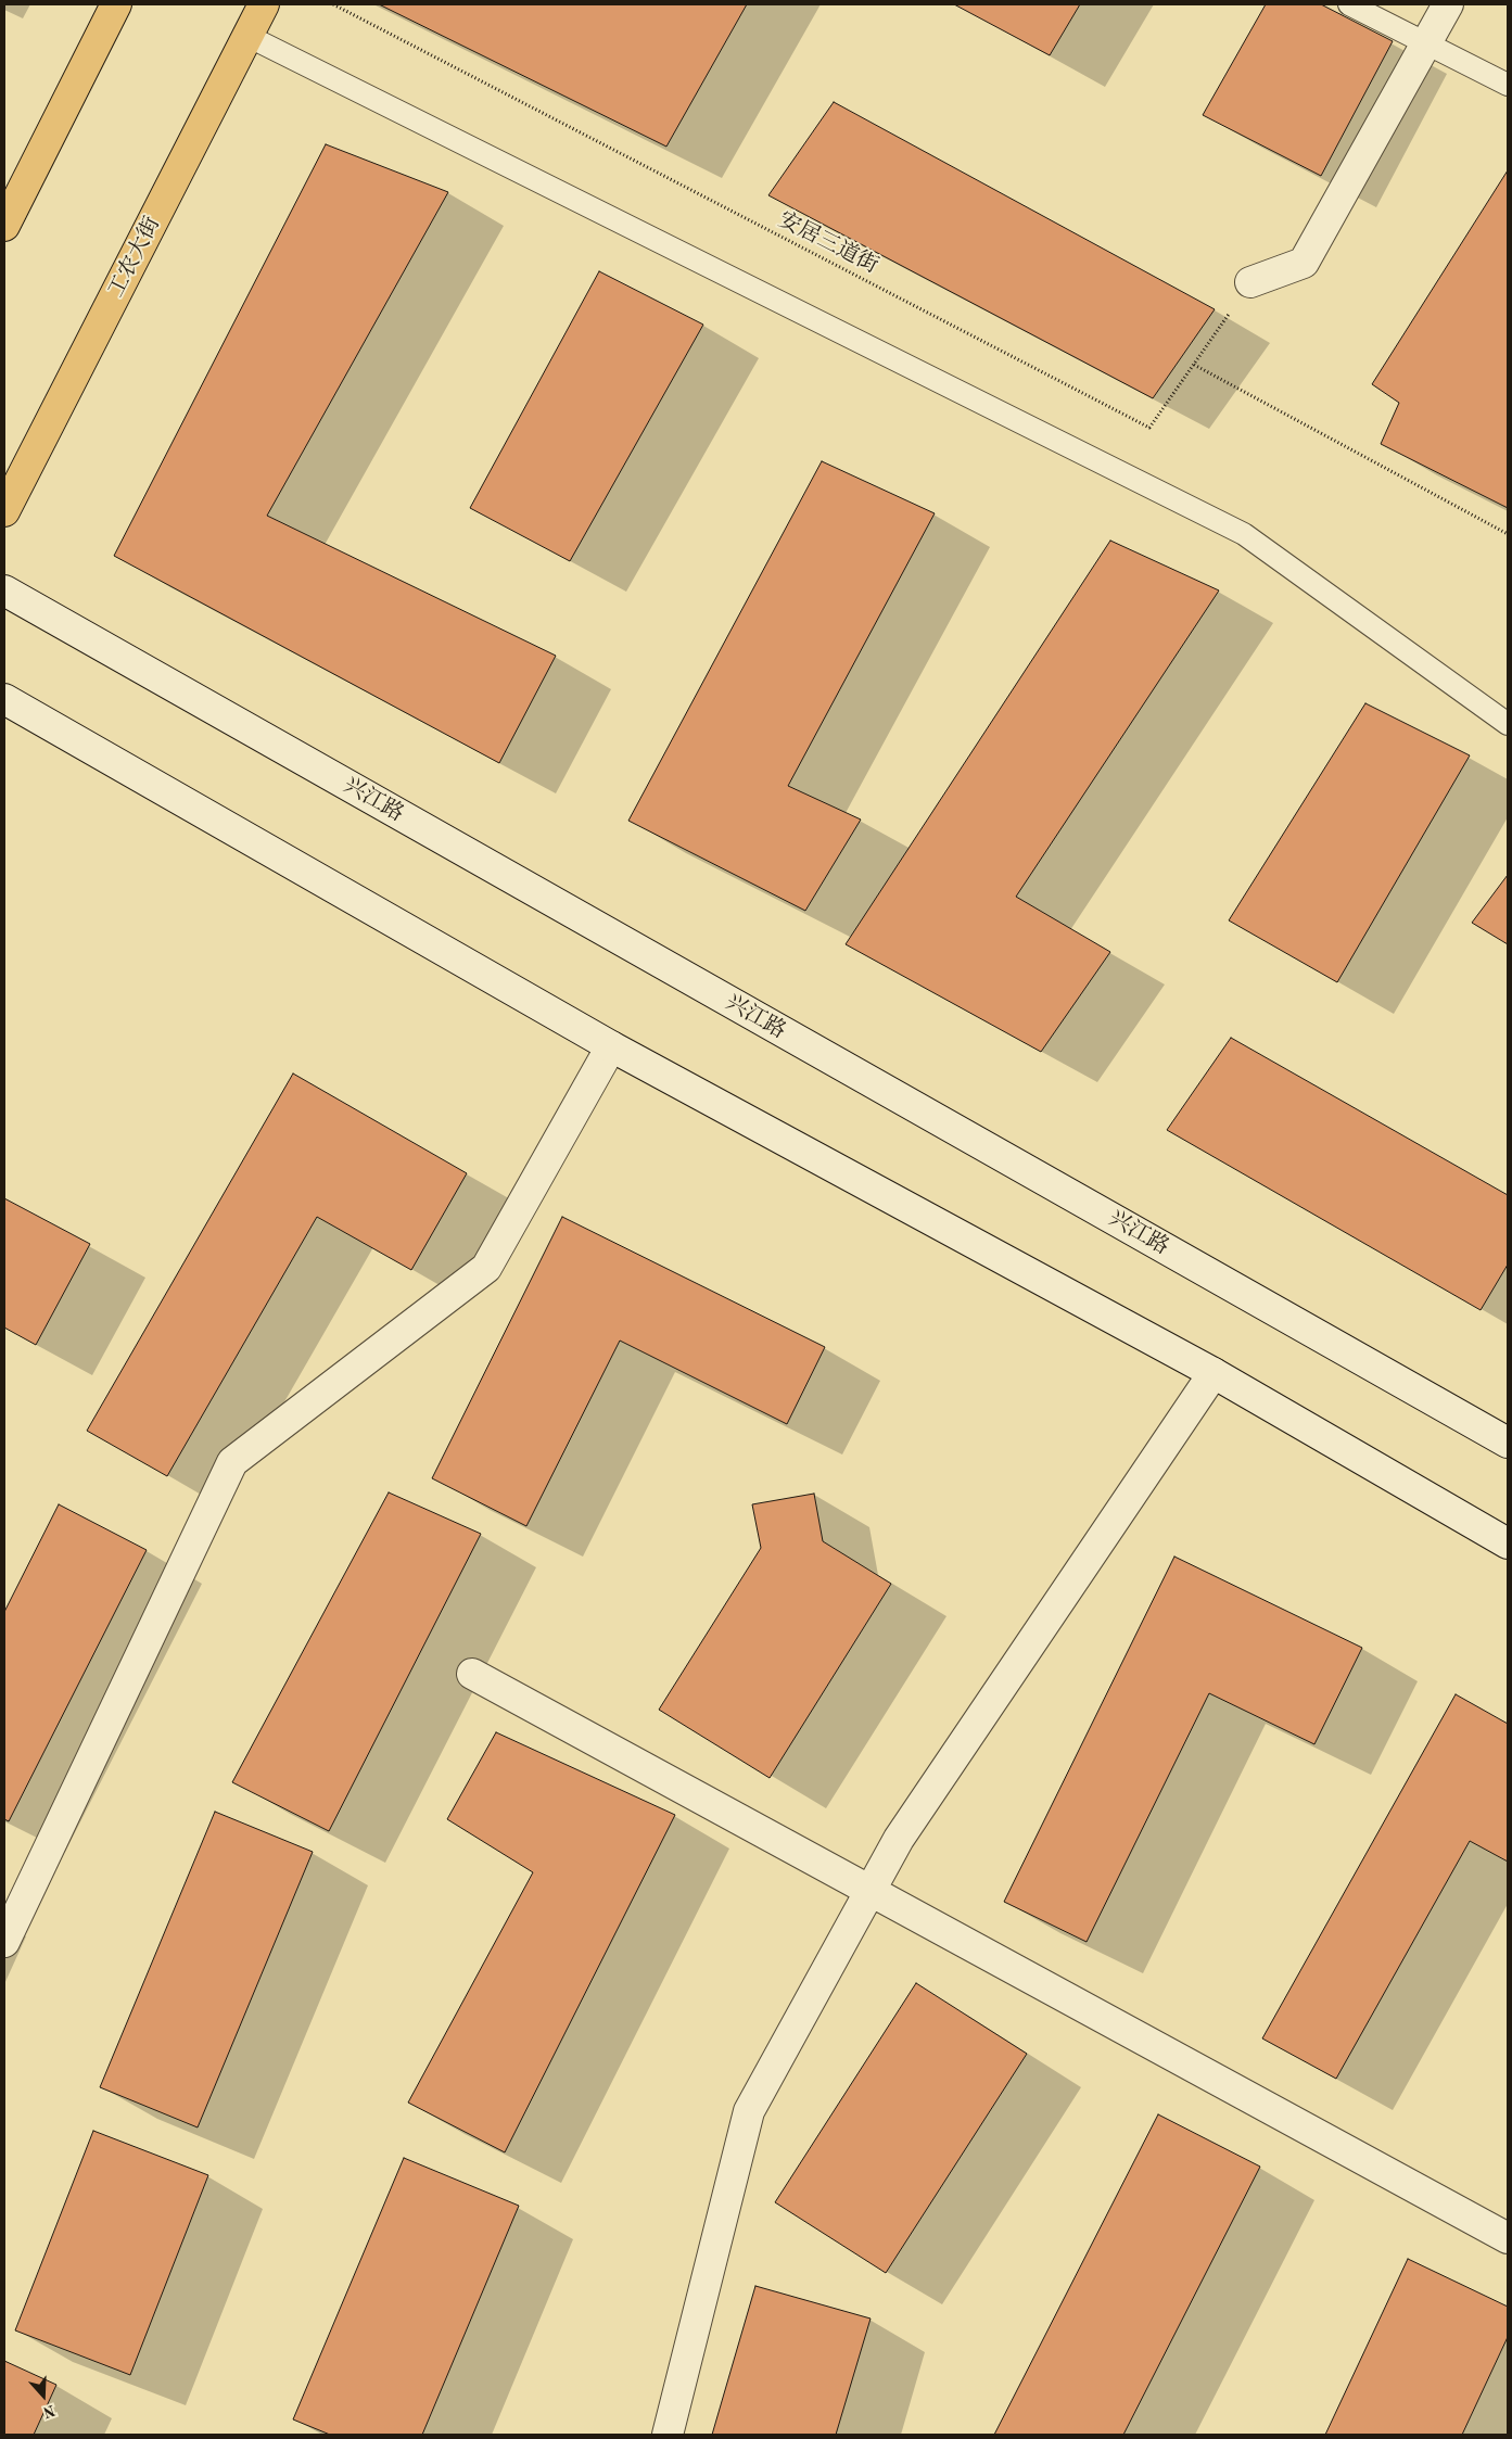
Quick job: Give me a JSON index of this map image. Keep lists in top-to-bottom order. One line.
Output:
{"streets":{"main road":["工农大街"],"street":["兴江路"],"path":["安居三道街"]},"north":"bottom"}
